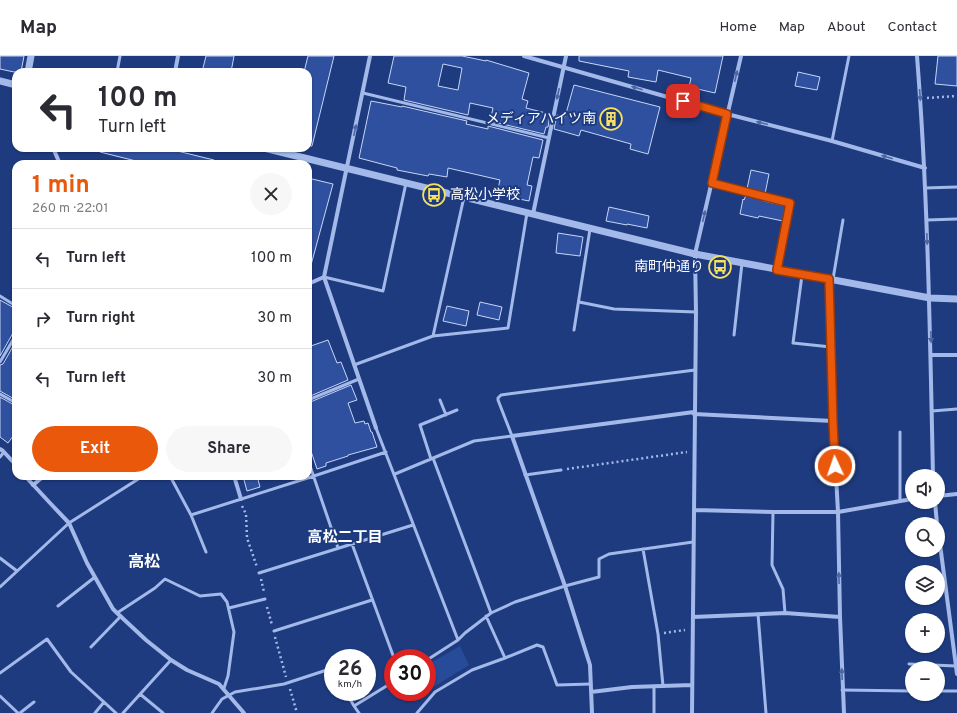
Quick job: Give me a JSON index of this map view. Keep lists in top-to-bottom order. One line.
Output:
{"districts":["高松二丁目","高松"],"places":{"building":["メディアハイツ南"],"bus stop":["高松小学校","南町仲通り"]},"page":{"header":"Map","nav":["Home","Map","About","Contact"],"turn":["100 m","Turn left"],"heading":["1 min","260 m · 22:01"],"list":[{"name":"Turn left","value":"100 m"},{"name":"Turn right","value":"30 m"},{"name":"Turn left","value":"30 m"}],"buttons":["Exit","Share"],"map_buttons":["+","−"],"speed":"26 km/h","limit":"30"}}
